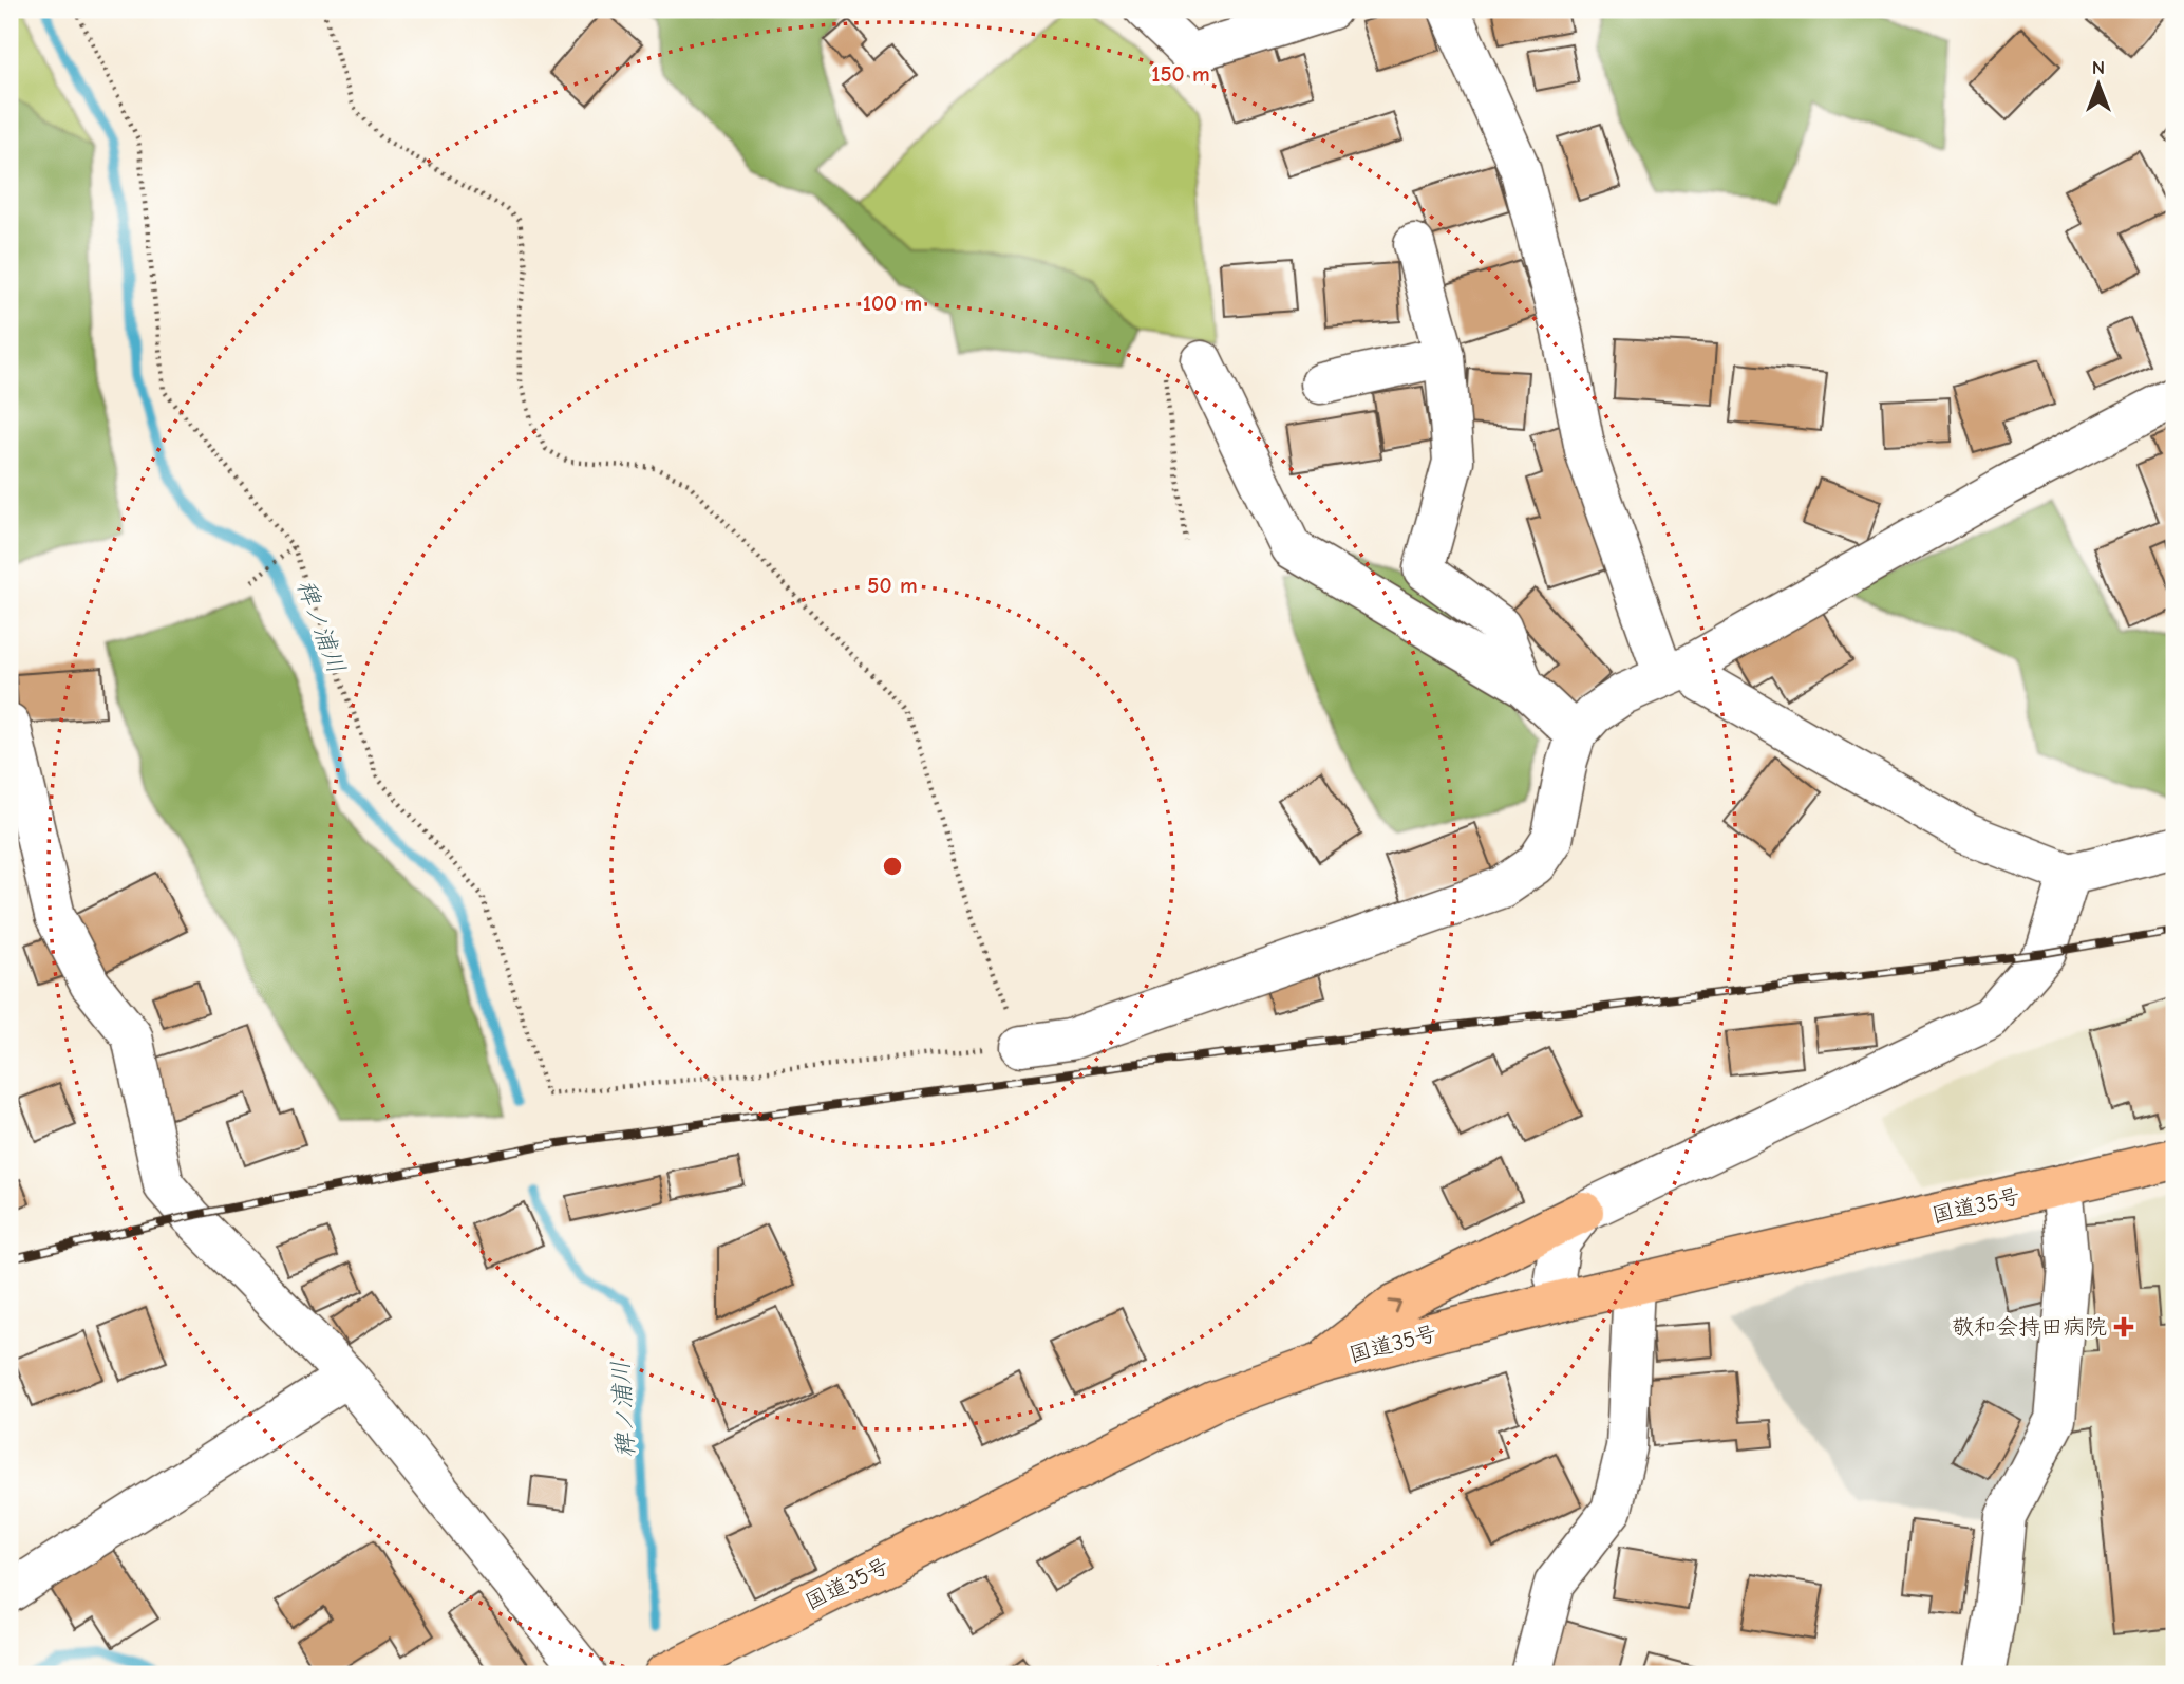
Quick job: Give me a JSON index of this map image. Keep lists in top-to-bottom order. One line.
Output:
{"streets":{"highway":["国道35号"]},"water":["稗ノ浦川"],"places":{"health":["敬和会持田病院"]},"north":"top","rings":["150 m","100 m","50 m"]}
